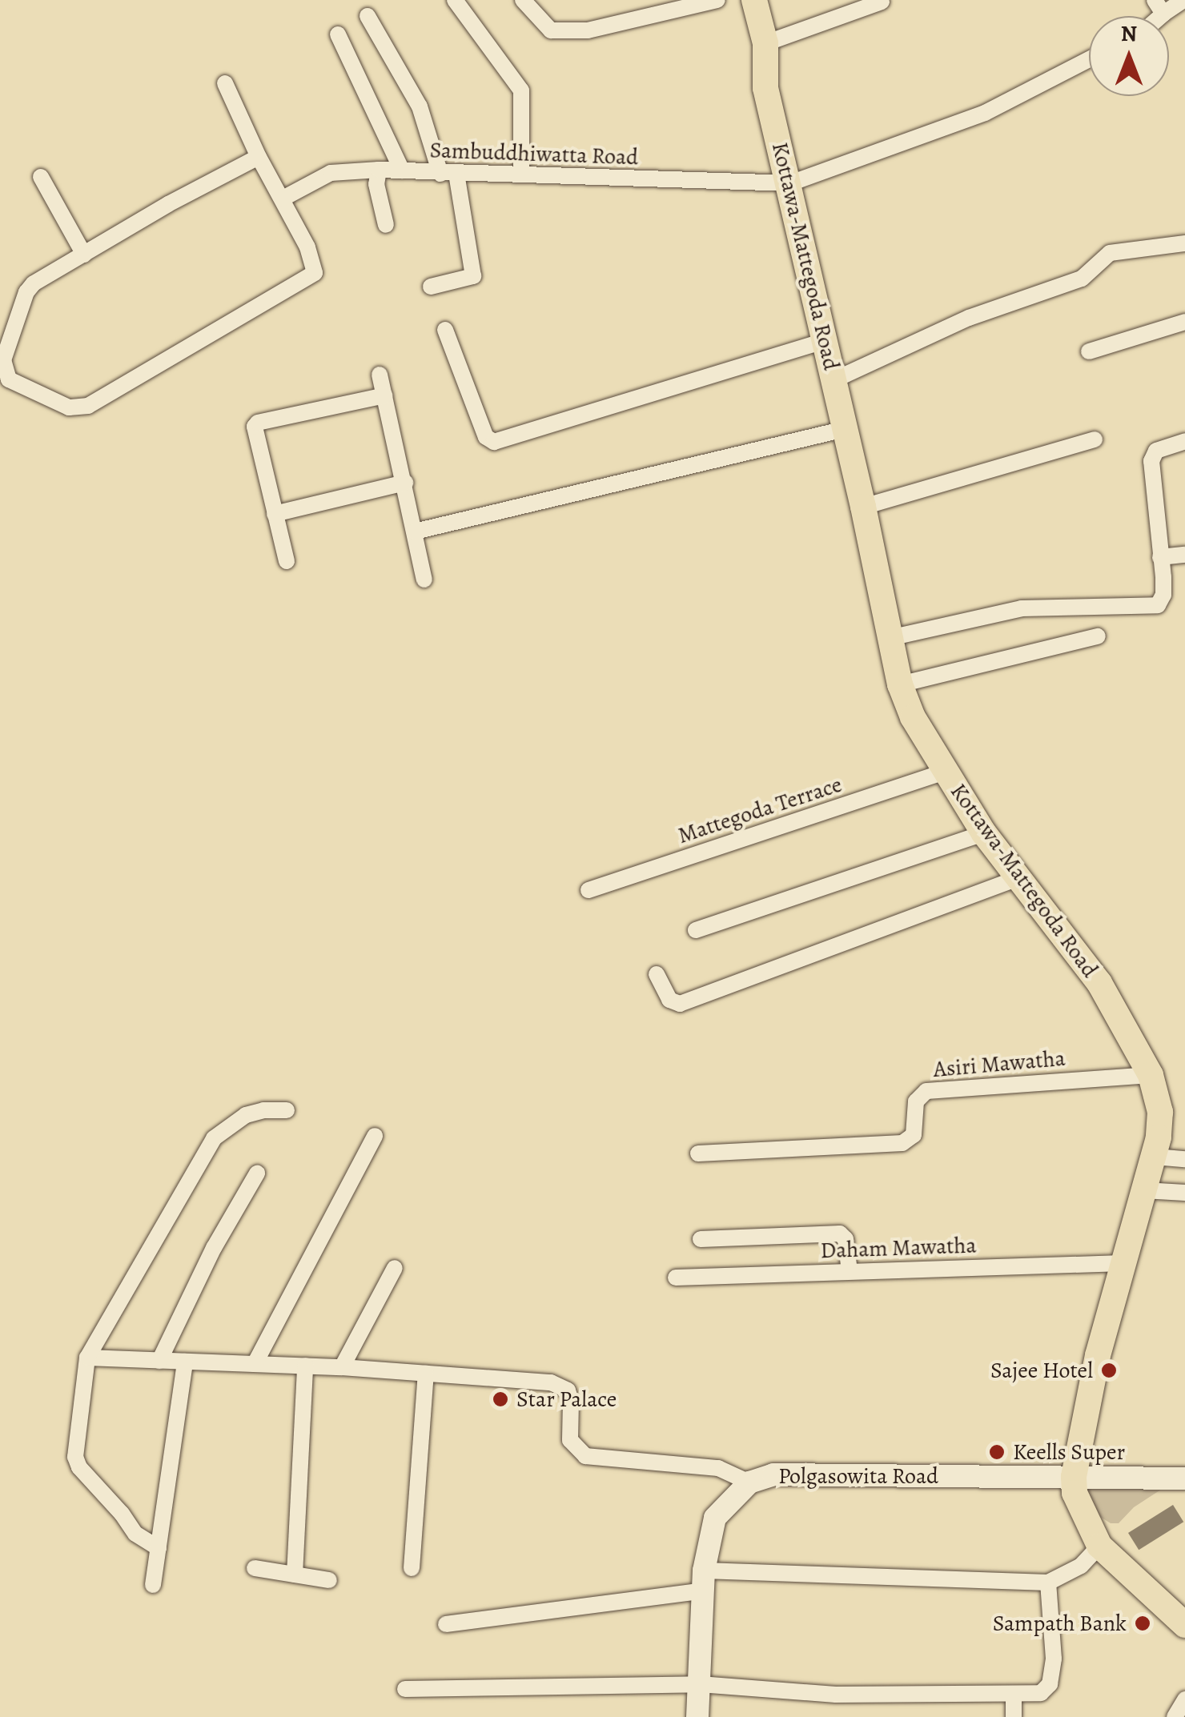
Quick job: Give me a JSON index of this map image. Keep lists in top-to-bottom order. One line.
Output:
{"streets":{"main road":["Kottawa-Mattegoda Road"],"street":["Sambuddhiwatta Road","Mattegoda Terrace","Asiri Mawatha","Daham Mawatha","Polgasowita Road"]},"crossings":[["Sambuddhiwatta Road","Kottawa-Mattegoda Road"],["Kottawa-Mattegoda Road","Mattegoda Terrace"],["Kottawa-Mattegoda Road","Asiri Mawatha"],["Kottawa-Mattegoda Road","Daham Mawatha"],["Kottawa-Mattegoda Road","Polgasowita Road"]],"places":["Sajee Hotel","Star Palace","Keells Super","Sampath Bank"],"north":"top"}
